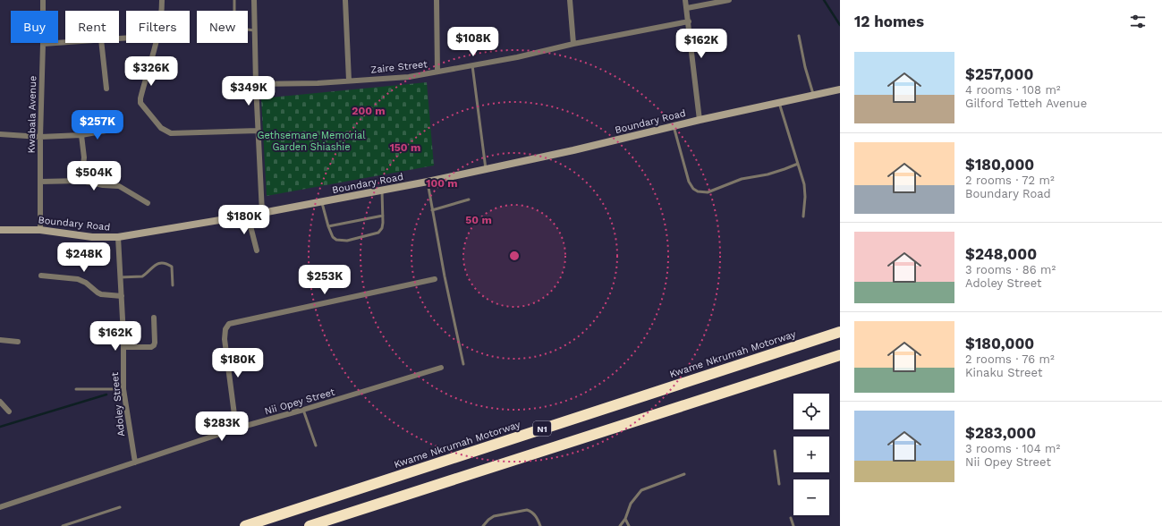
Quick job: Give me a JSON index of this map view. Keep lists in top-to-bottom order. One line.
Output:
{"streets":{"highway":["Kwame Nkrumah Motorway","N1"],"main road":["Boundary Road"],"street":["Zaire Street","Kwabala Avenue","Nii Opey Street","Adoley Street"]},"crossings":[["Kwabala Avenue","Boundary Road"],["Boundary Road","Adoley Street"],["Nii Opey Street","Adoley Street"]],"parks":["Gethsemane Memorial Garden Shiashie"],"page":{"heading":"12 homes","chip":["Buy","Rent","Filters","New"],"price":["$108K","$162K","$326K","$349K","$257K","$504K","$180K","$248K","$253K","$162K","$180K","$283K"],"list":[{"name":"$257,000","note":"4 rooms · 108 m² · Gilford Tetteh Avenue"},{"name":"$180,000","note":"2 rooms · 72 m² · Boundary Road"},{"name":"$248,000","note":"3 rooms · 86 m² · Adoley Street"},{"name":"$180,000","note":"2 rooms · 76 m² · Kinaku Street"},{"name":"$283,000","note":"3 rooms · 104 m² · Nii Opey Street"}],"map_buttons":["+","−"]},"rings":["200 m","150 m","100 m","50 m"]}
